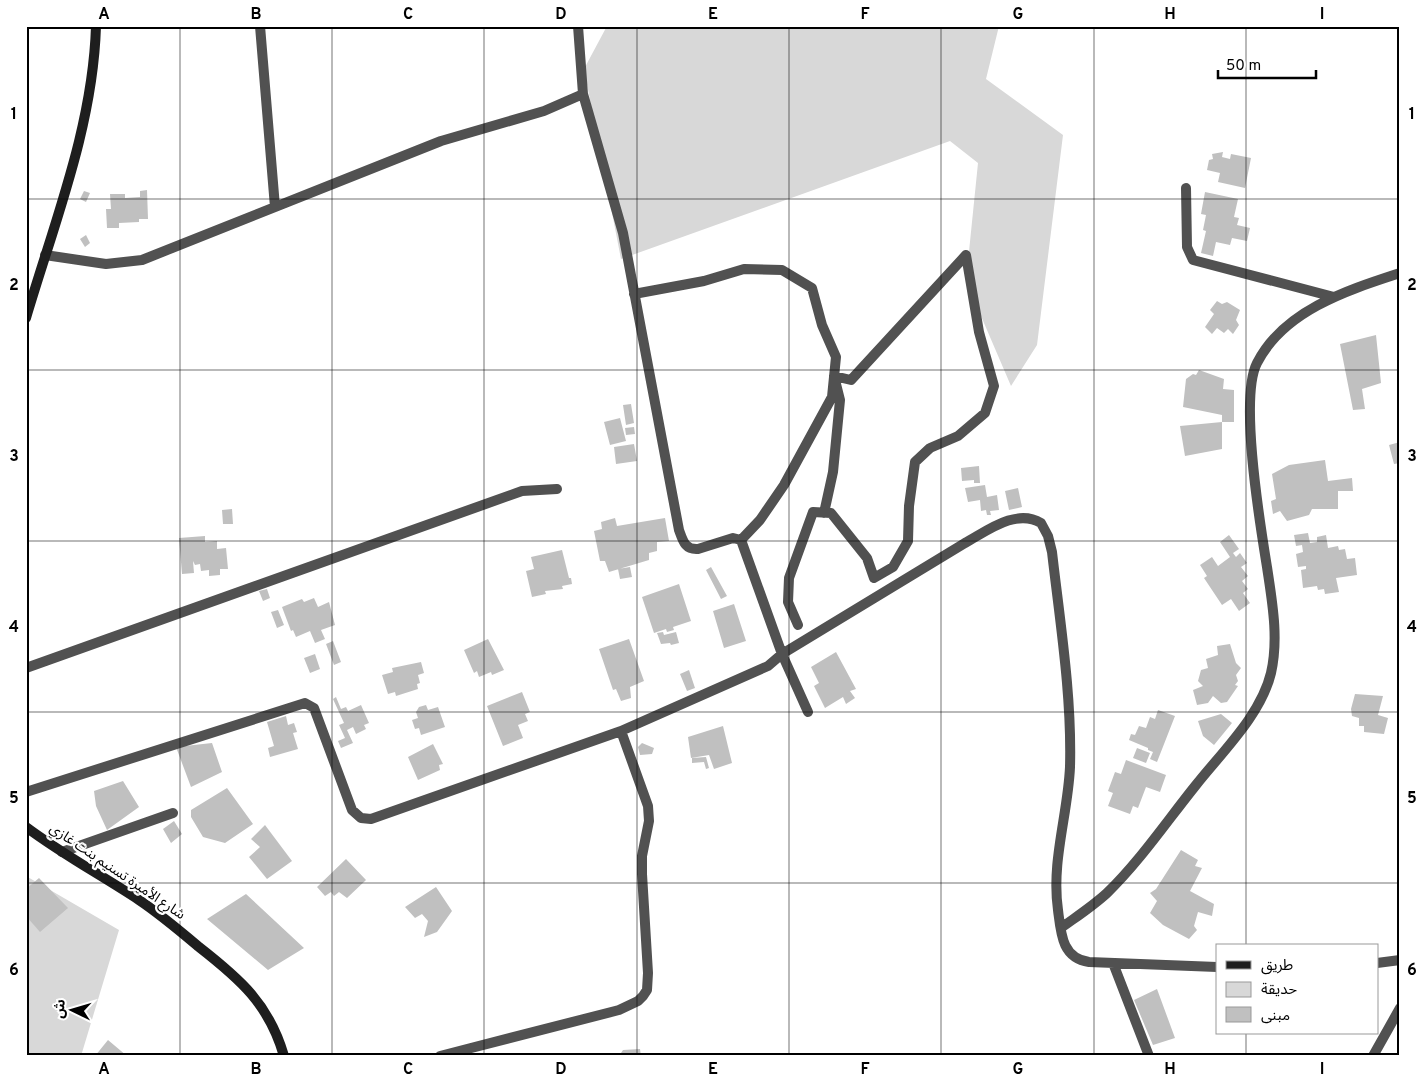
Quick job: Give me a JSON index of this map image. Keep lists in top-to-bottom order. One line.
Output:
{"streets":{"main road":["شارع الأميرة تسنيم بنت غازي"]},"legend":["طريق","حديقة","مبنى"],"scale_bar":"50 m","north":"left","grid":{"columns":["A","B","C","D","E","F","G","H","I"],"rows":["1","2","3","4","5","6"]}}
